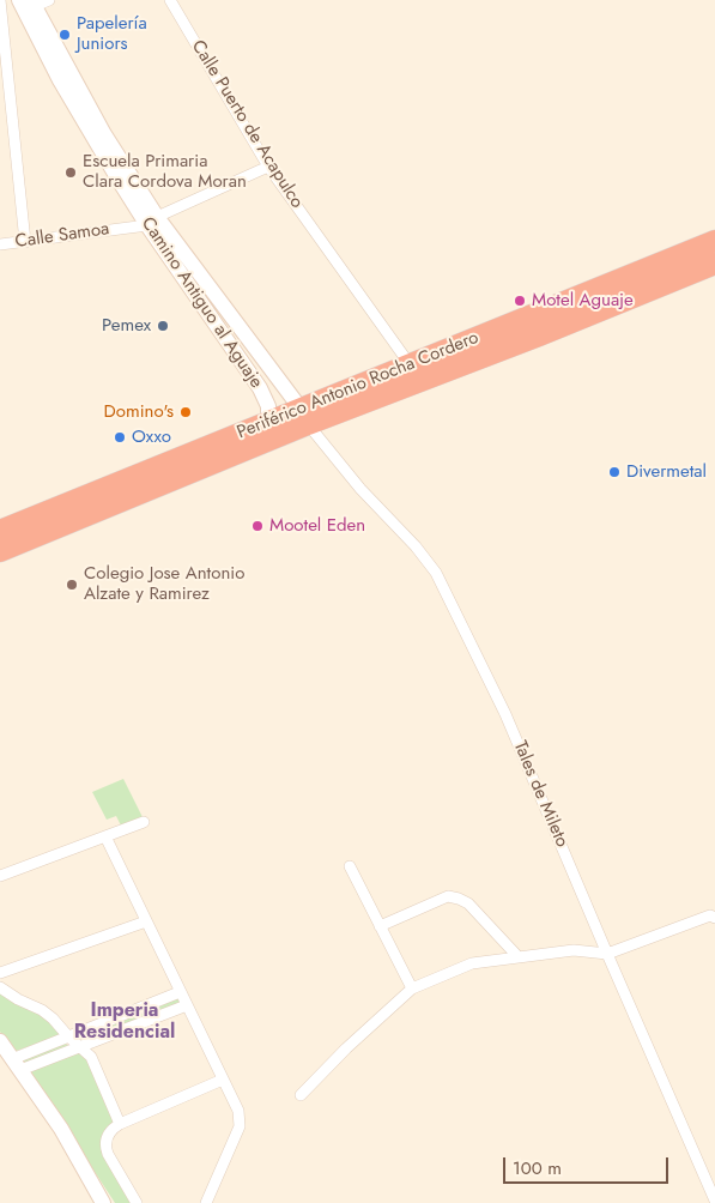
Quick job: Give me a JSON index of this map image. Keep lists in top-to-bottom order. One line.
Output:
{"streets":{"highway":["Periférico Antonio Rocha Cordero"],"street":["Calle Puerto de Acapulco","Calle Samoa","Camino Antiguo al Aguaje","Tales de Mileto"]},"crossings":[["Calle Puerto de Acapulco","Calle Samoa"],["Calle Puerto de Acapulco","Periférico Antonio Rocha Cordero"],["Calle Samoa","Camino Antiguo al Aguaje"],["Camino Antiguo al Aguaje","Periférico Antonio Rocha Cordero"],["Camino Antiguo al Aguaje","Tales de Mileto"],["Periférico Antonio Rocha Cordero","Tales de Mileto"]],"districts":["Imperia Residencial"],"places":["Papelería Juniors","Escuela Primaria Clara Cordova Moran","Motel Aguaje","Pemex","Domino's","Oxxo","Divermetal","Mootel Eden","Colegio Jose Antonio Alzate y Ramirez"],"scale_bar":"100 m"}
